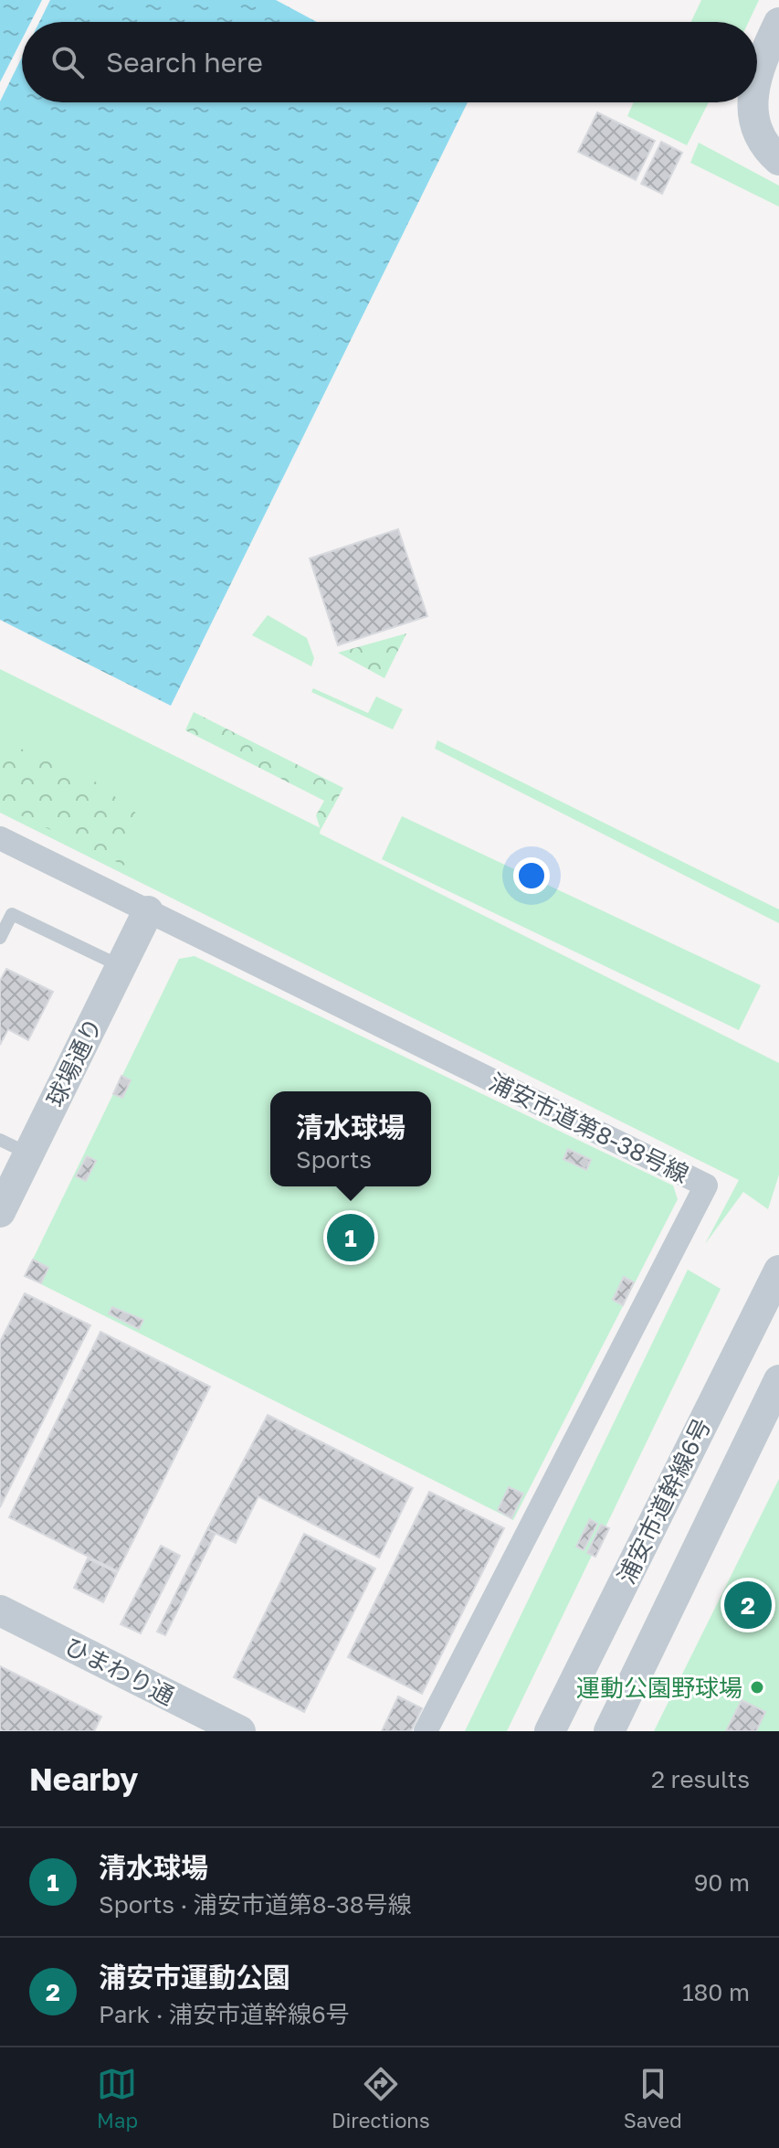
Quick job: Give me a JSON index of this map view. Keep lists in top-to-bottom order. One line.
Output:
{"streets":{"street":["球場通り","浦安市道第8-38号線","浦安市道幹線6号","ひまわり通"]},"crossings":[["球場通り","浦安市道第8-38号線"]],"places":["運動公園野球場"],"page":{"search":"Search here","popup":["清水球場","Sports"],"pins":["1","2"],"heading":["Nearby","2 results"],"list":[{"mark":"1","name":"清水球場","note":"Sports · 浦安市道第8-38号線","value":"90 m"},{"mark":"2","name":"浦安市運動公園","note":"Park · 浦安市道幹線6号","value":"180 m"}],"nav":["Map","Directions","Saved"]}}
